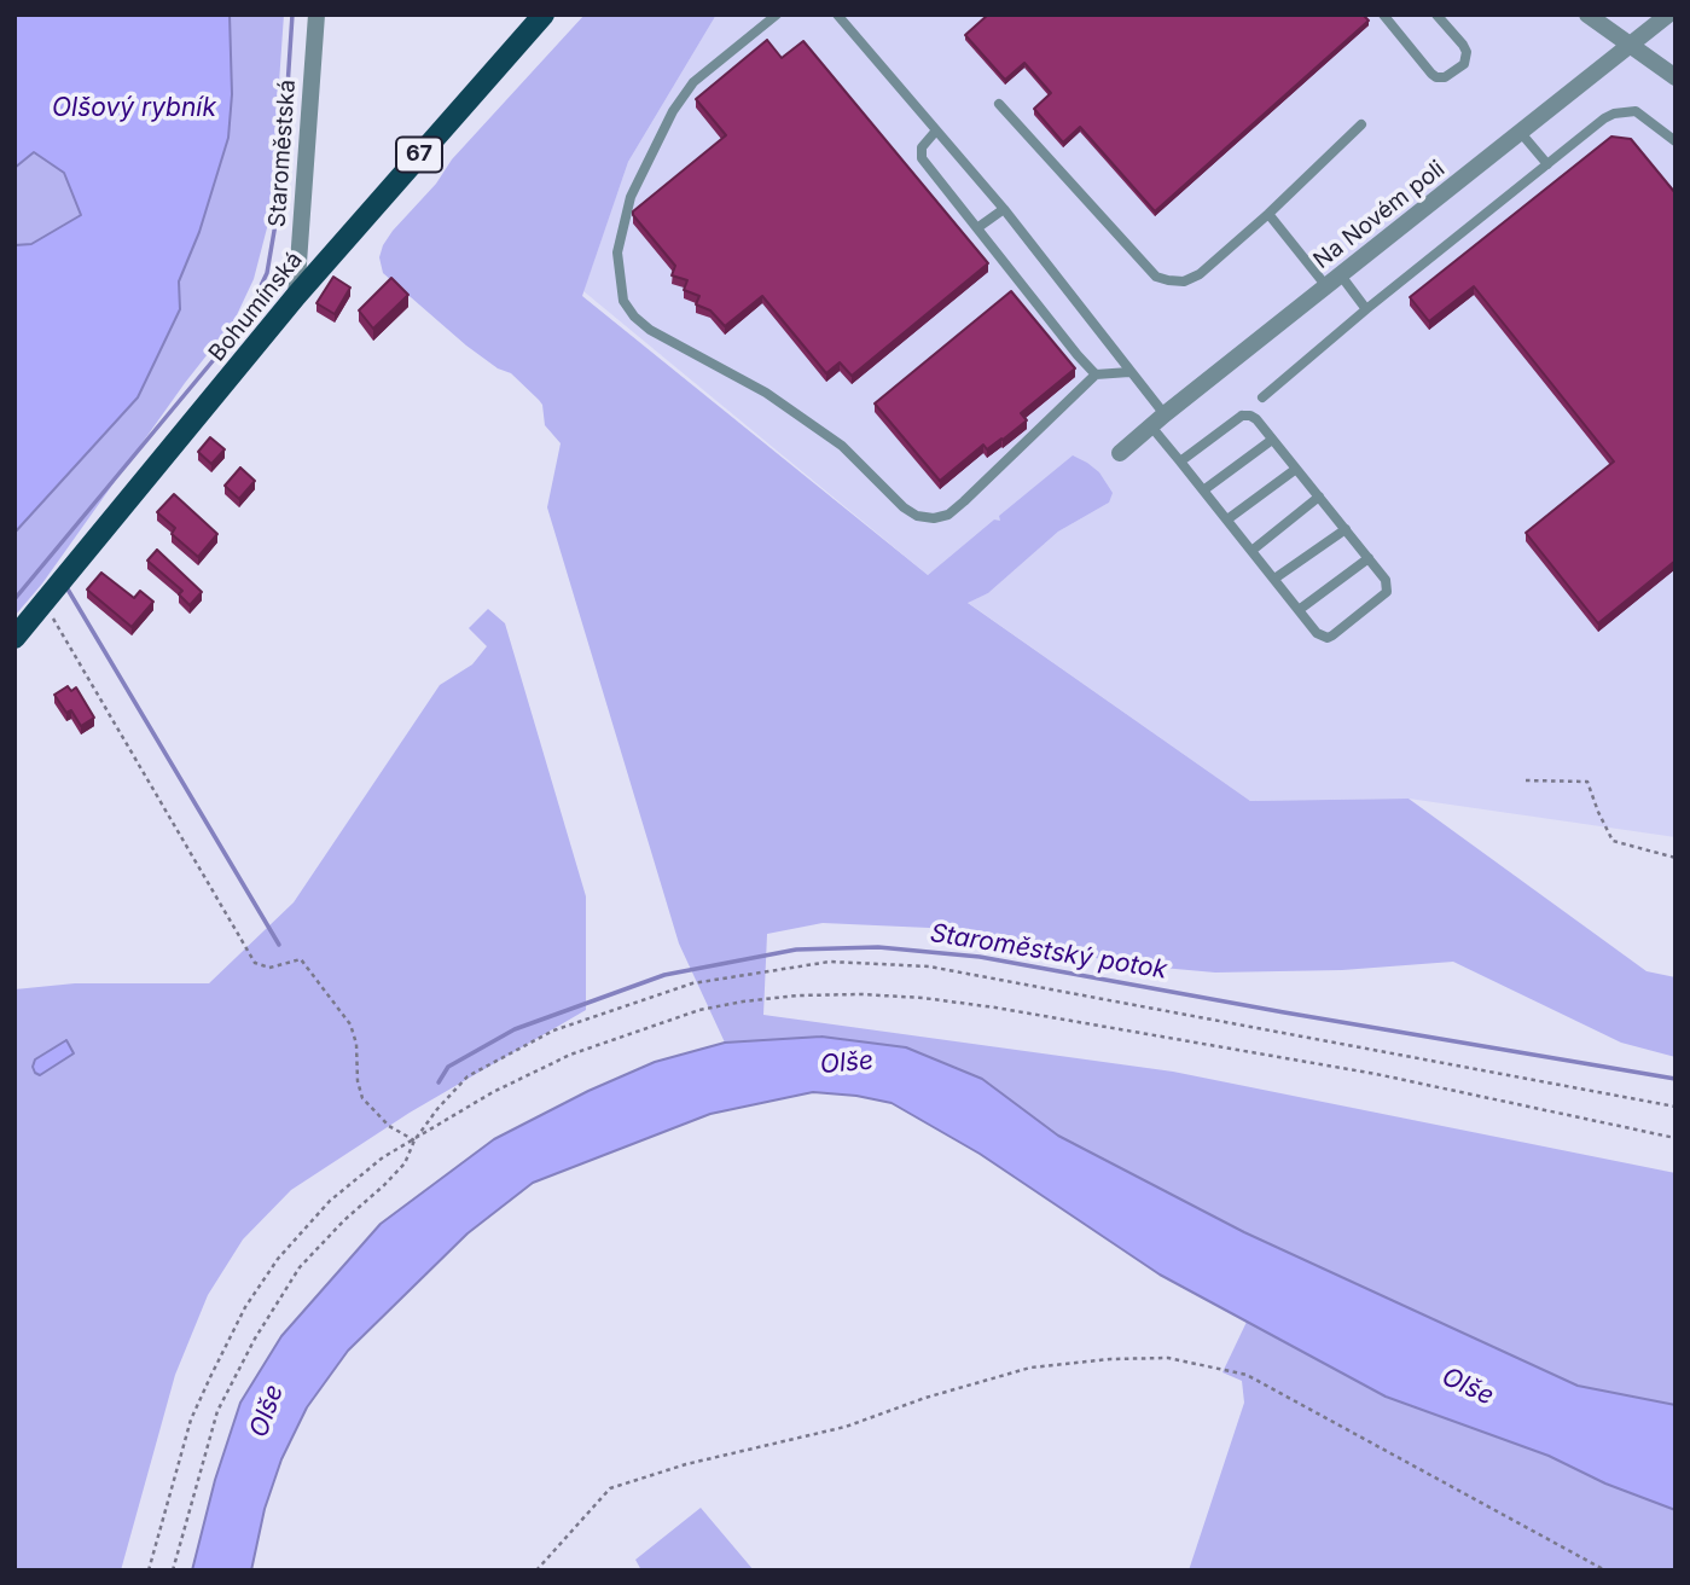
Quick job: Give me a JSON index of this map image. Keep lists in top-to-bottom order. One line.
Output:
{"streets":{"main road":["67","Bohumínská"],"street":["Staroměstská","Na Novém poli"]},"crossings":[["Staroměstská","Bohumínská"]],"water":["Olšový rybník","Staroměstský potok","Olše"]}
